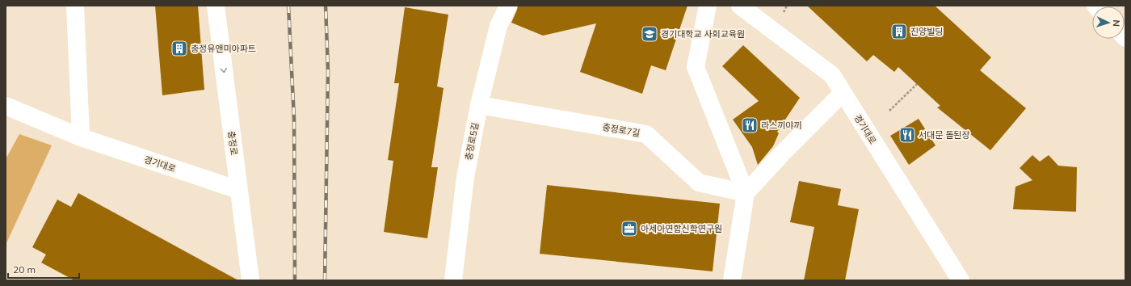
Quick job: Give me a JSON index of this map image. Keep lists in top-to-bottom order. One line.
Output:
{"streets":{"street":["경기대로","충정로7길","충정로5길","충정로"]},"crossings":[["경기대로","충정로"],["충정로7길","충정로5길"]],"places":{"building":["진양빌딩","충정유앤미아파트"],"school or university":["경기대학교 사회교육원"],"restaurant":["라스끼야끼","서대문 돌된장"],"office":["아세아연합신학연구원"]},"scale_bar":"20 m","north":"right"}
